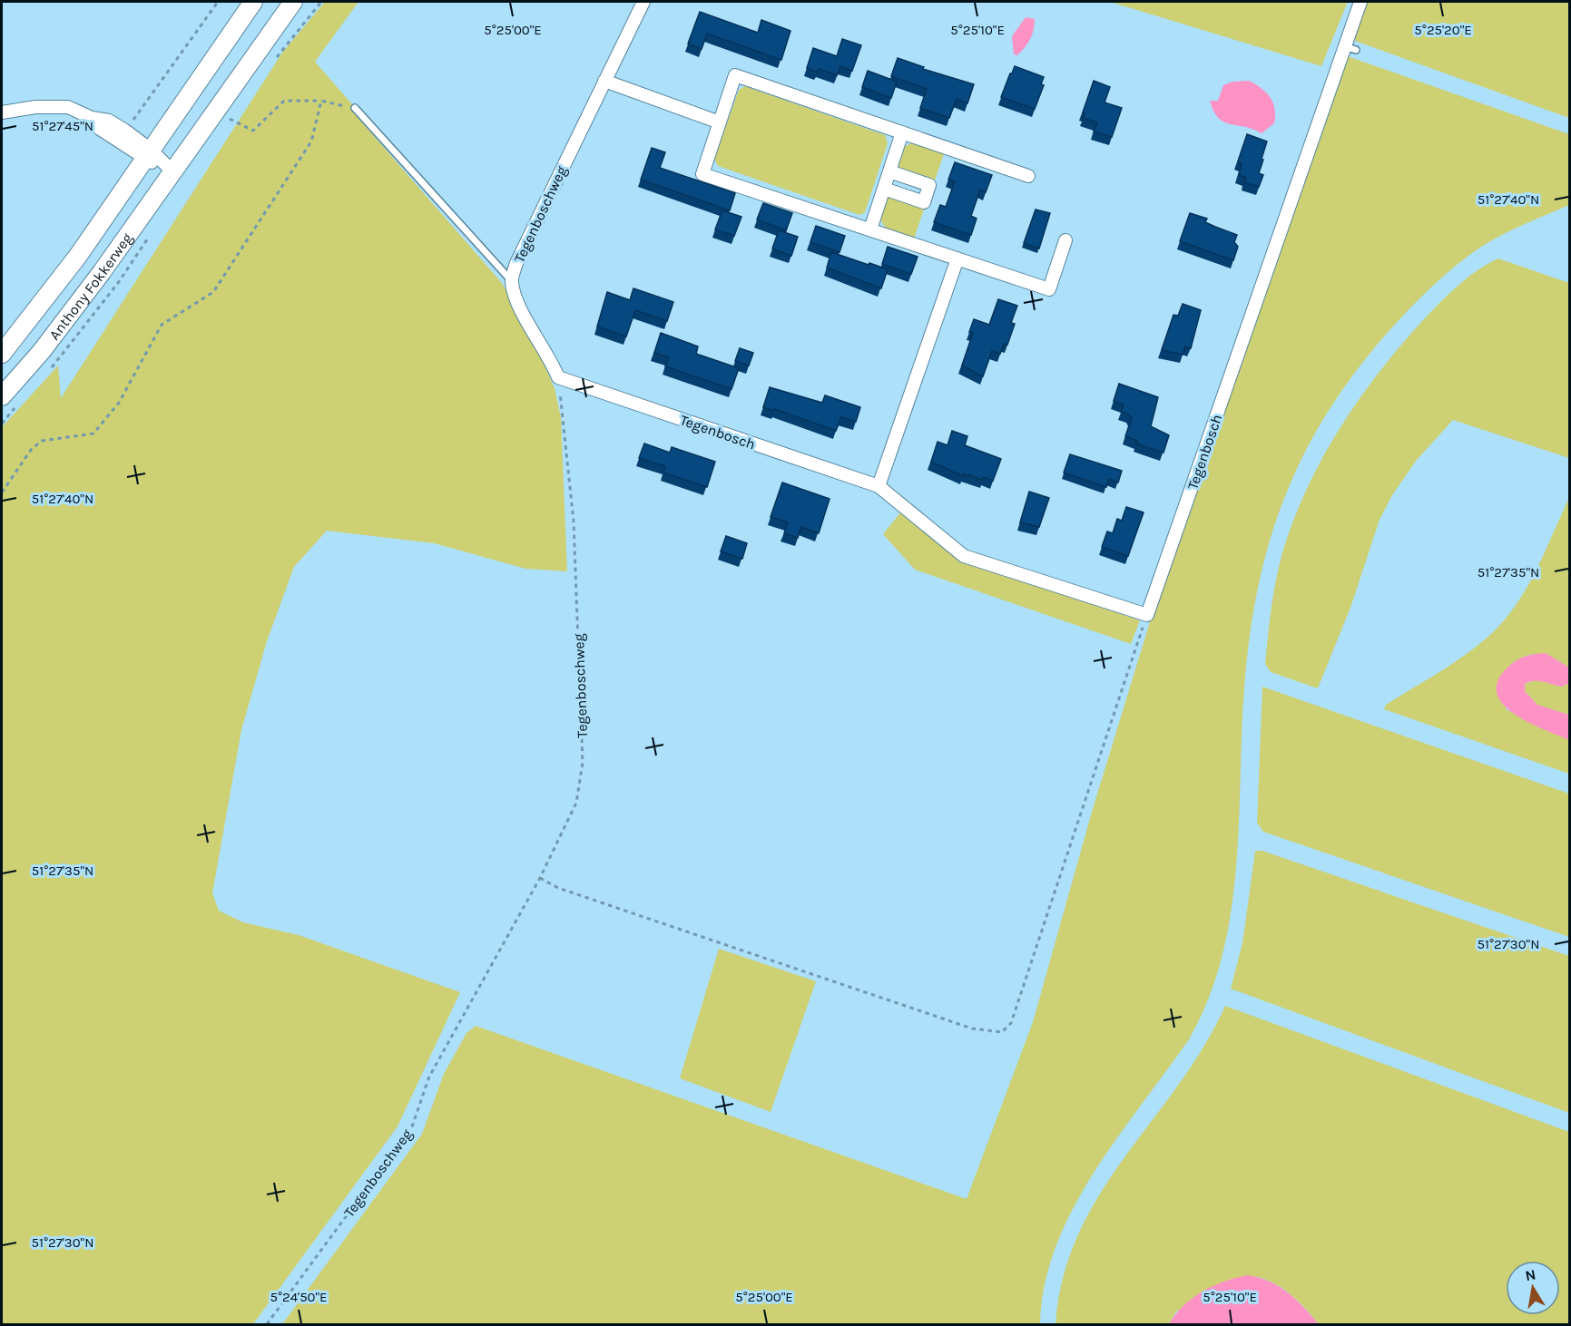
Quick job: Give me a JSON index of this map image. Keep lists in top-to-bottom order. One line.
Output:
{"streets":{"main road":["Anthony Fokkerweg"],"street":["Tegenboschweg","Tegenbosch"]},"crossings":[["Tegenboschweg","Tegenbosch"]],"north":"top","coordinates":["5°25'00\"E","5°25'10\"E","5°25'20\"E","51°27'45\"N","51°27'40\"N","51°27'35\"N","51°27'30\"N","5°24'50\"E"]}
